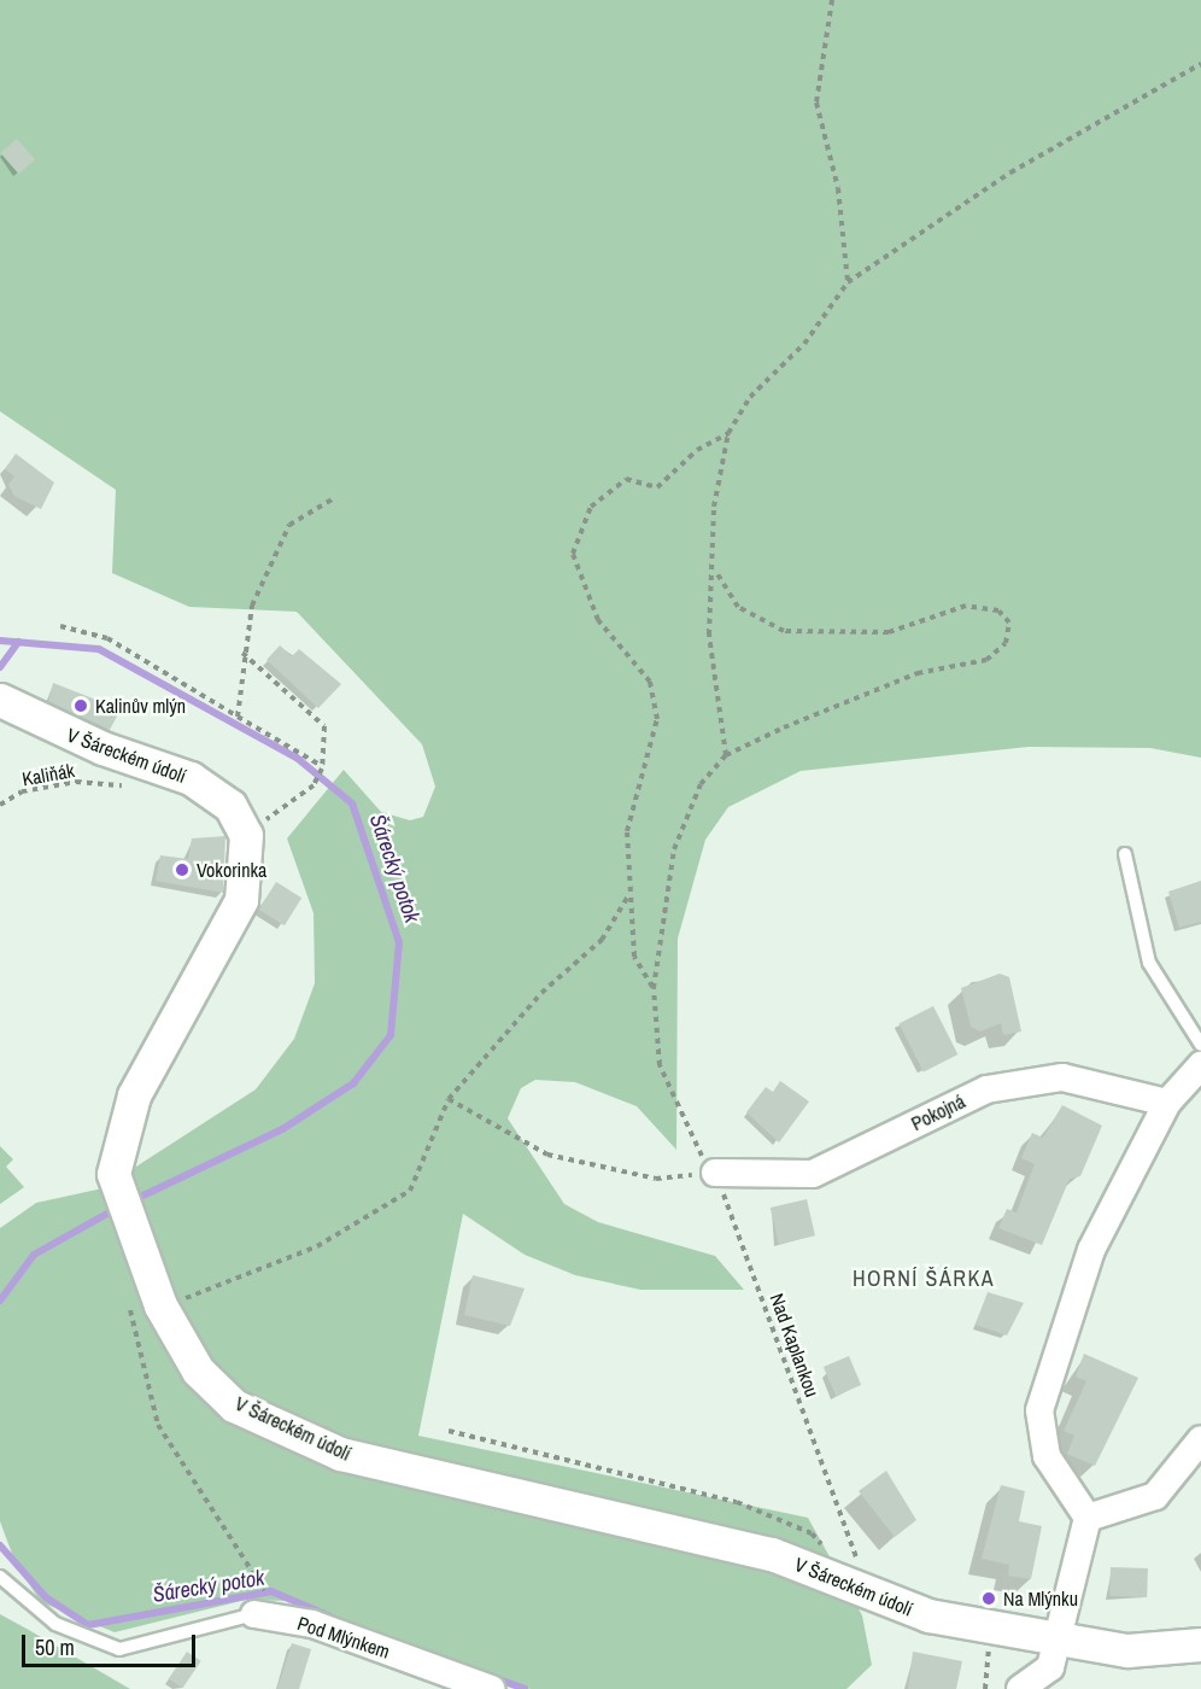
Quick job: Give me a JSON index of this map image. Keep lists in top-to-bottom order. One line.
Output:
{"streets":{"street":["V Šáreckém údolí","Pokojná","Pod Mlýnkem"],"path":["Kaliňák","Nad Kaplankou"]},"crossings":[["V Šáreckém údolí","Nad Kaplankou"],["Pokojná","Nad Kaplankou"]],"districts":["HORNÍ ŠÁRKA"],"water":["Šárecký potok"],"places":["Kalinův mlýn","Vokorinka","Na Mlýnku"],"scale_bar":"50 m"}
